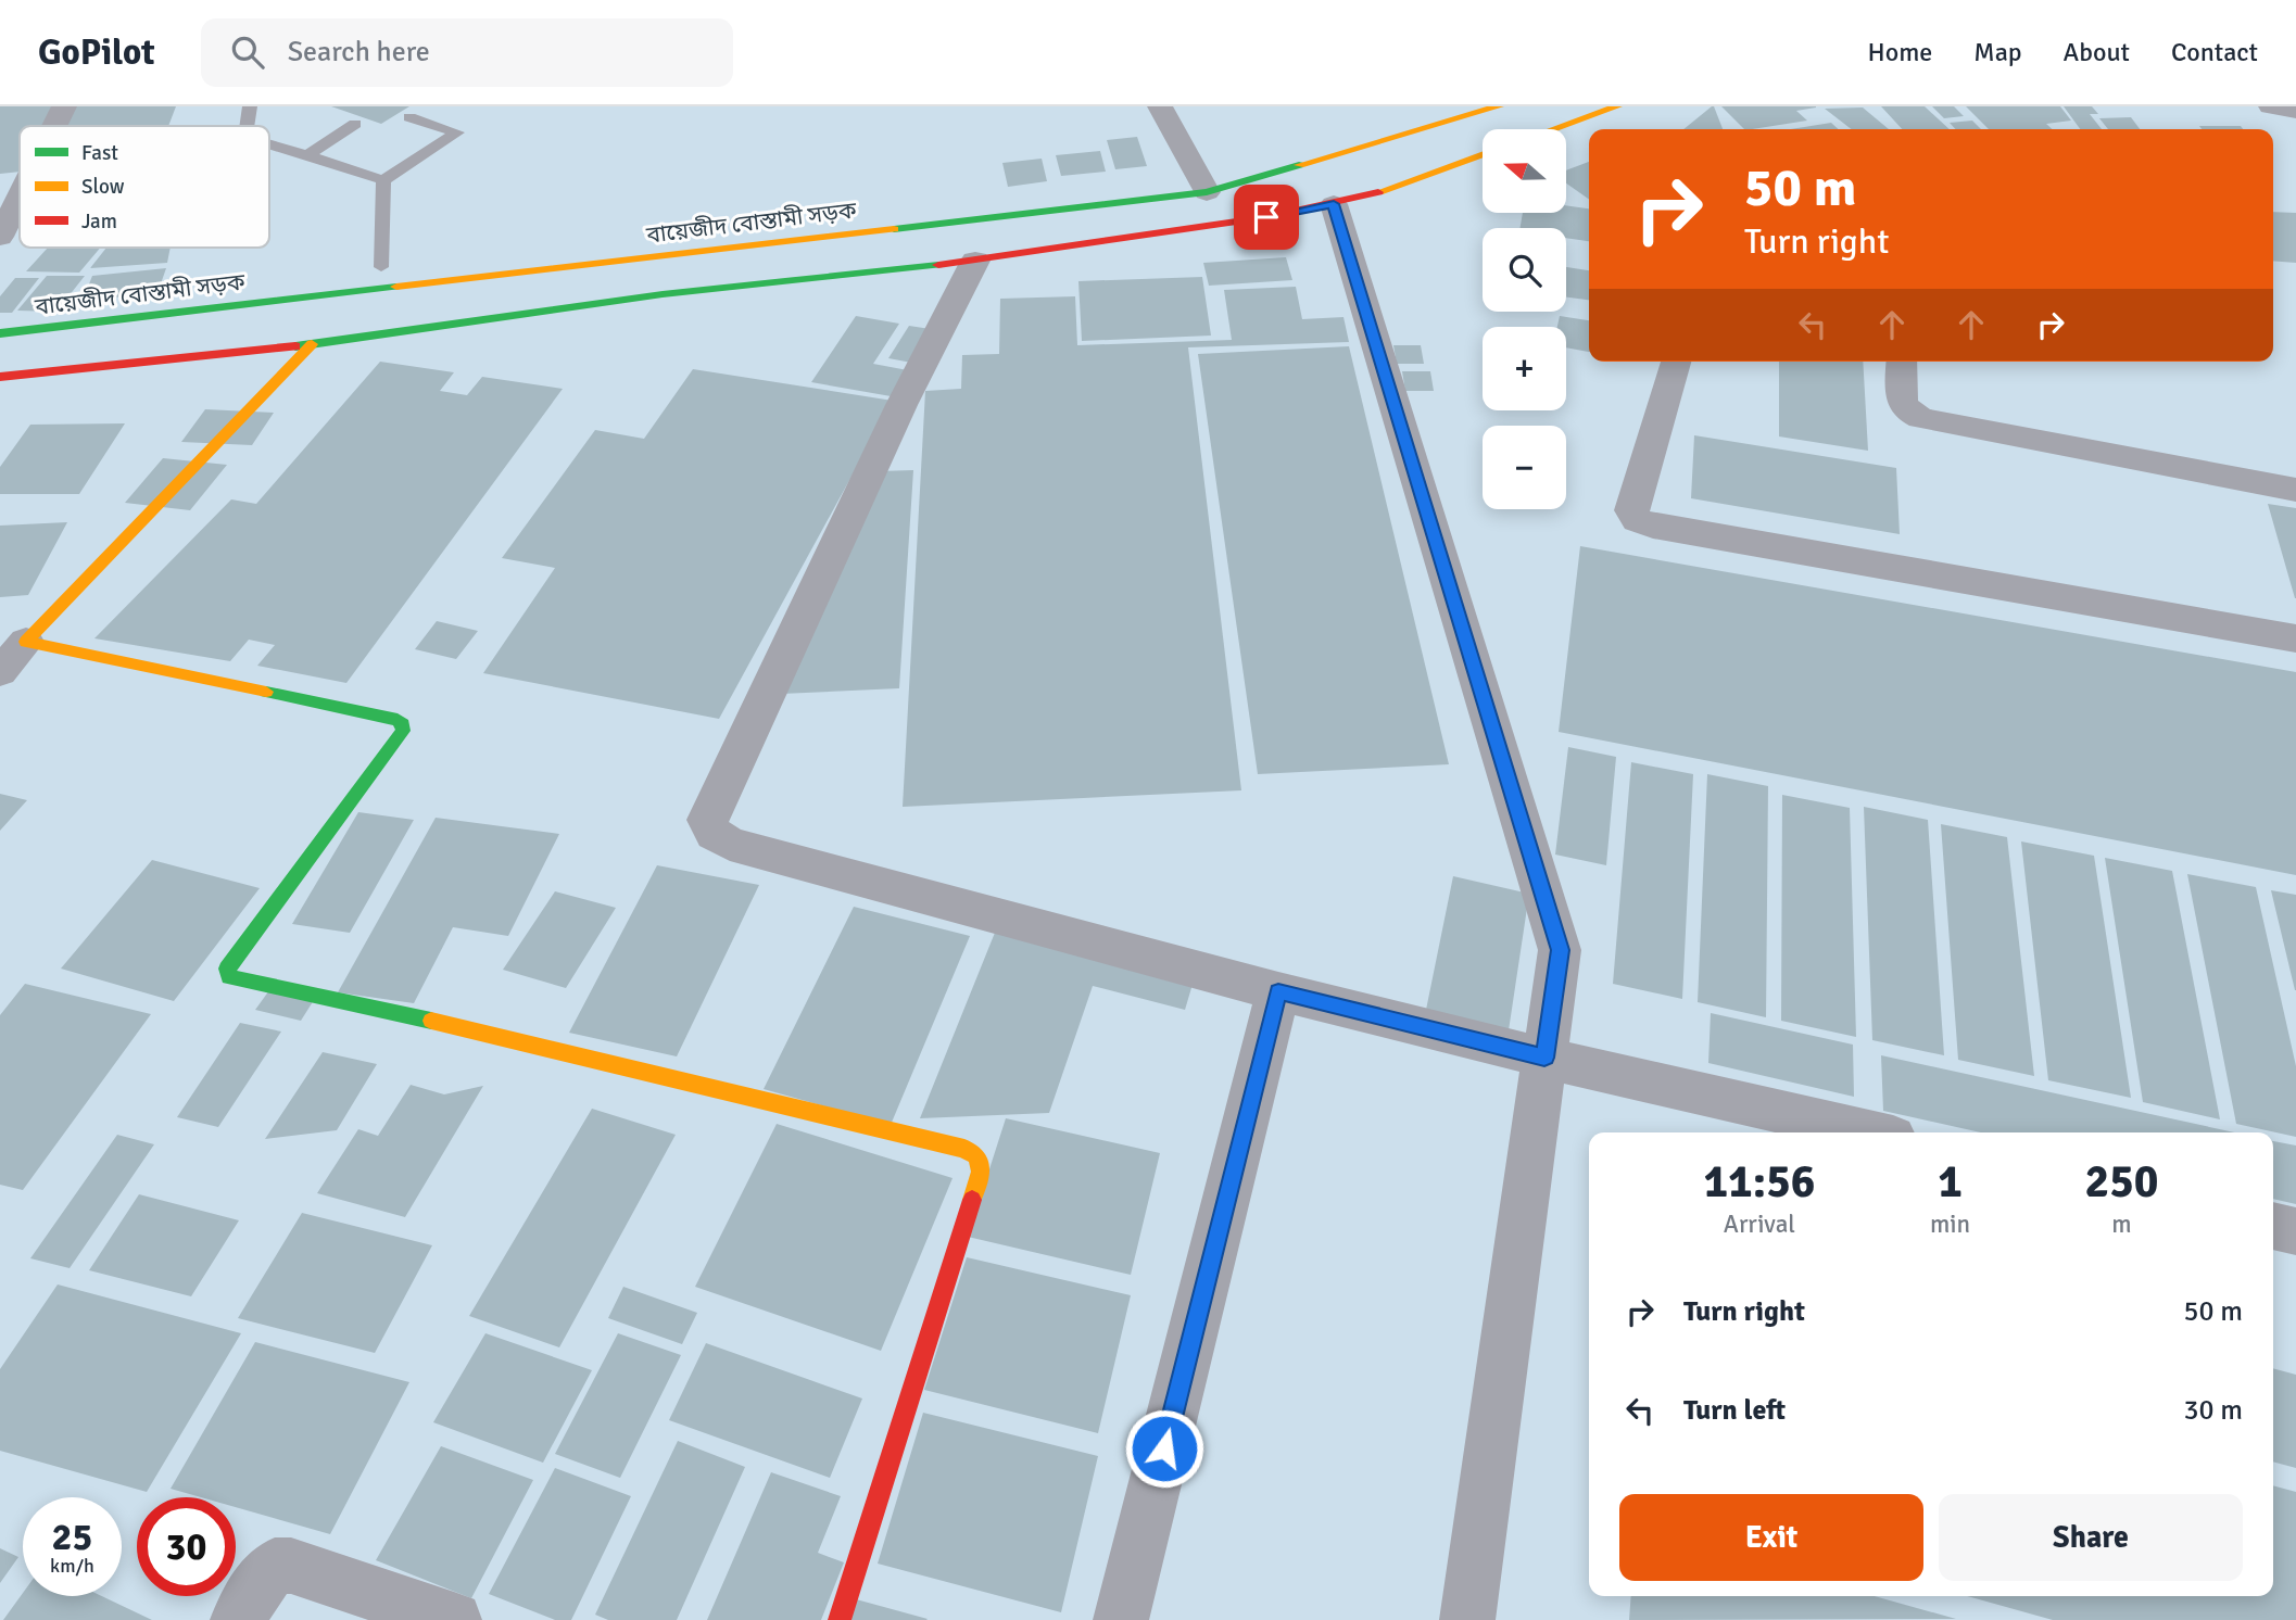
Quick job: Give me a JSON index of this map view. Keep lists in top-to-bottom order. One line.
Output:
{"streets":{"main road":["বায়েজীদ বোস্তামী সড়ক"]},"legend":["Fast","Slow","Jam"],"north":"left","page":{"header":"GoPilot","search":"Search here","nav":["Home","Map","About","Contact"],"map_buttons":["+","−"],"turn":["50 m","Turn right"],"eta":["11:56","Arrival","1","min","250","m"],"list":[{"name":"Turn right","value":"50 m"},{"name":"Turn left","value":"30 m"}],"buttons":["Exit","Share"],"speed":"25 km/h","limit":"30"}}
